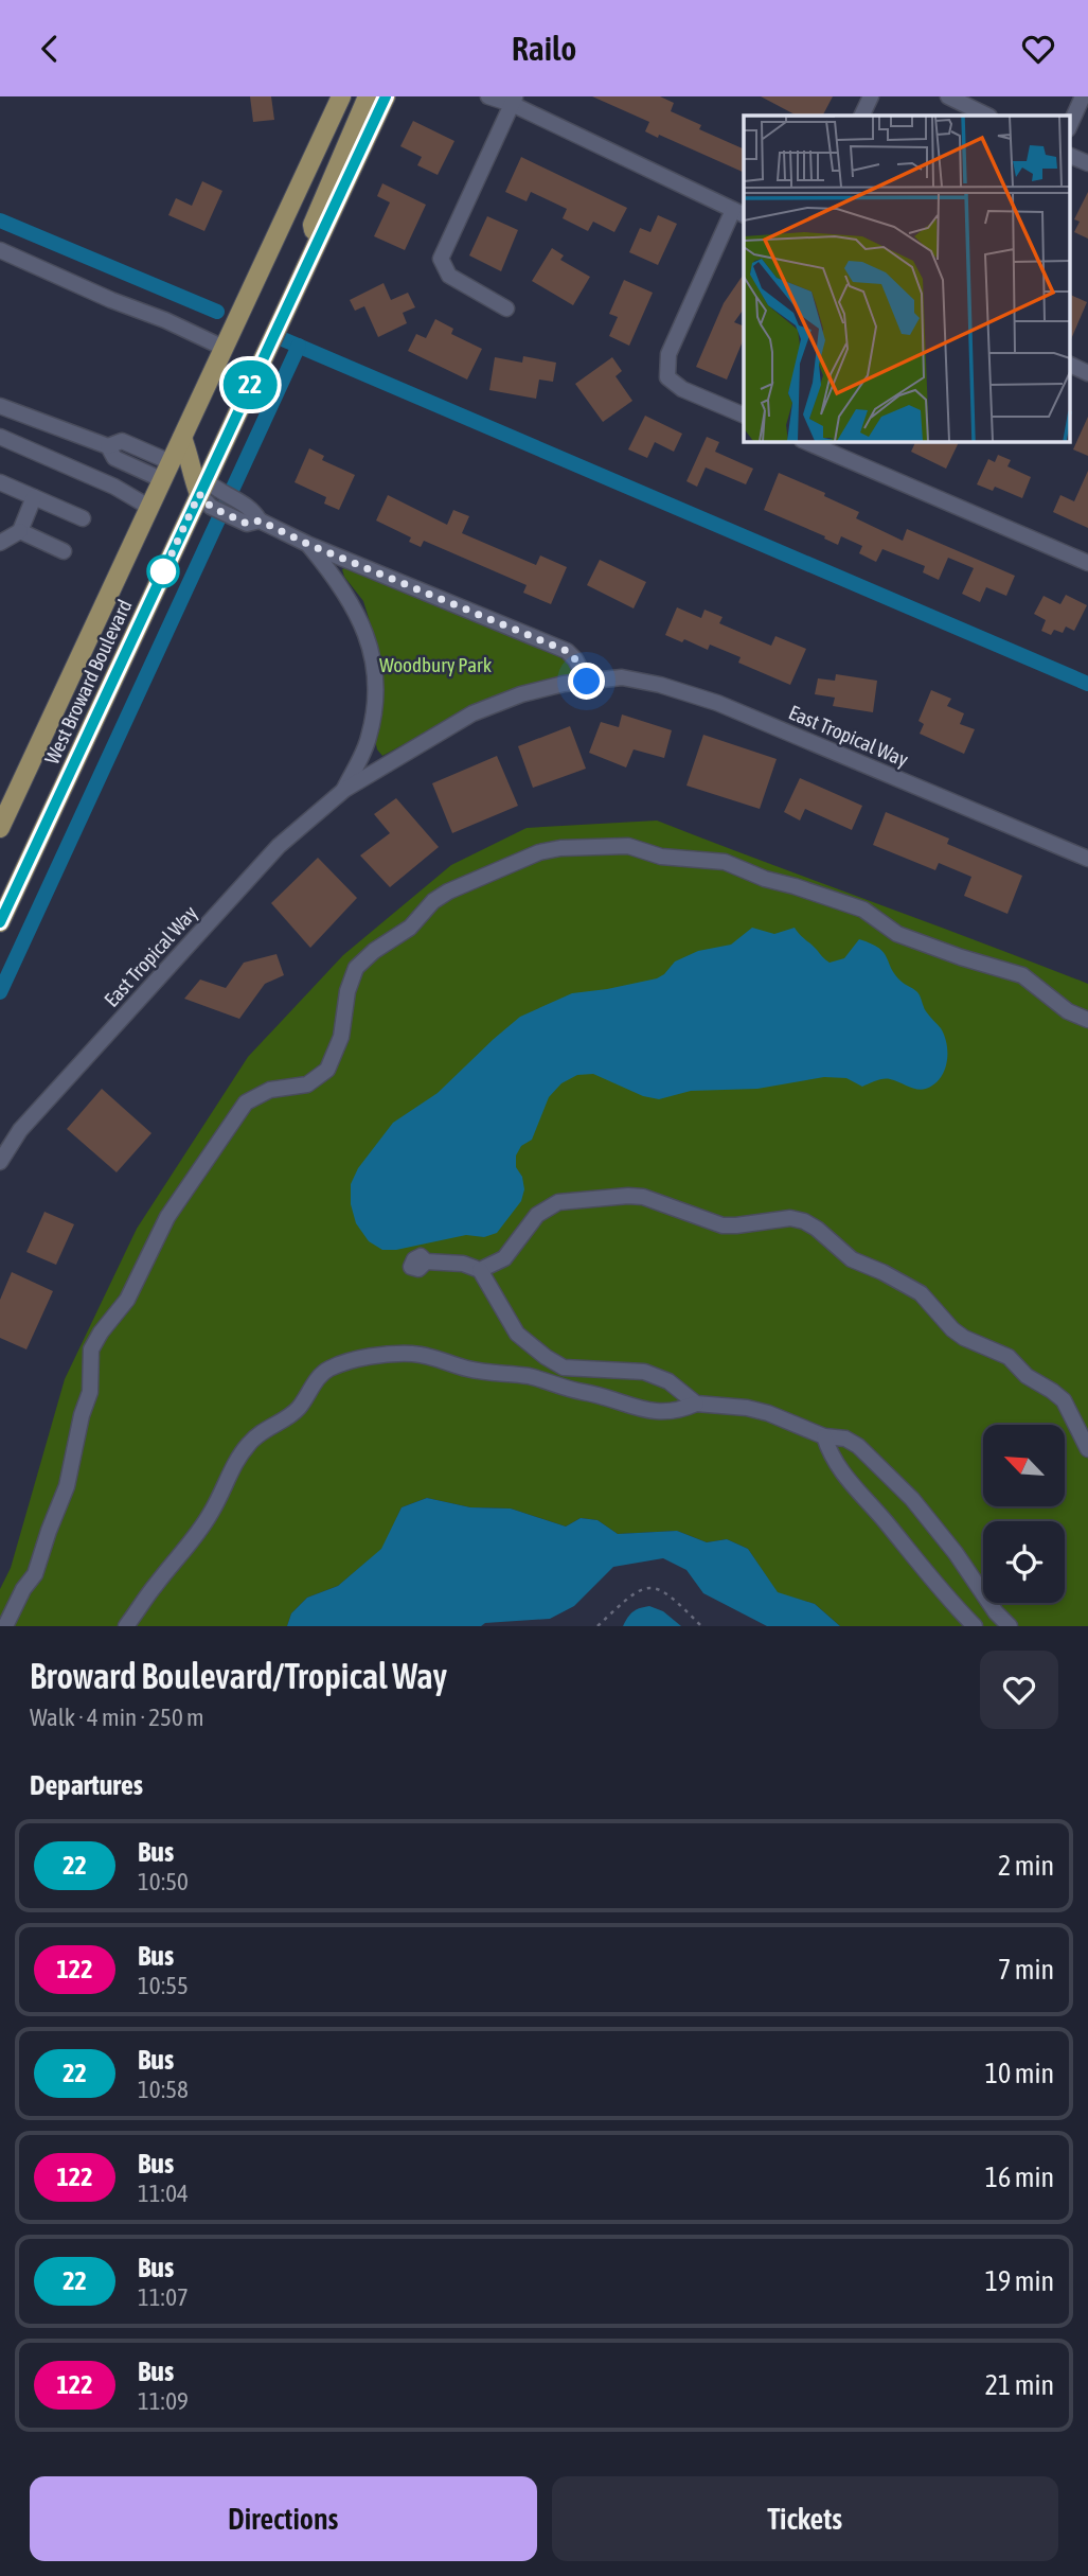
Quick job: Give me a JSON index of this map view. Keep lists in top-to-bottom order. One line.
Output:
{"streets":{"main road":["West Broward Boulevard"],"street":["East Tropical Way"]},"crossings":[["West Broward Boulevard","East Tropical Way"]],"parks":["Woodbury Park"],"lines":["bus line 22"],"north":"top left","page":{"header":"Railo","on_map":"22","heading":[["Broward Boulevard/Tropical Way","Walk · 4 min · 250 m"],"Departures"],"list":[{"mark":"22","name":"Bus","note":"10:50","value":"2 min"},{"mark":"122","name":"Bus","note":"10:55","value":"7 min"},{"mark":"22","name":"Bus","note":"10:58","value":"10 min"},{"mark":"122","name":"Bus","note":"11:04","value":"16 min"},{"mark":"22","name":"Bus","note":"11:07","value":"19 min"},{"mark":"122","name":"Bus","note":"11:09","value":"21 min"}],"buttons":["Directions","Tickets"]}}
